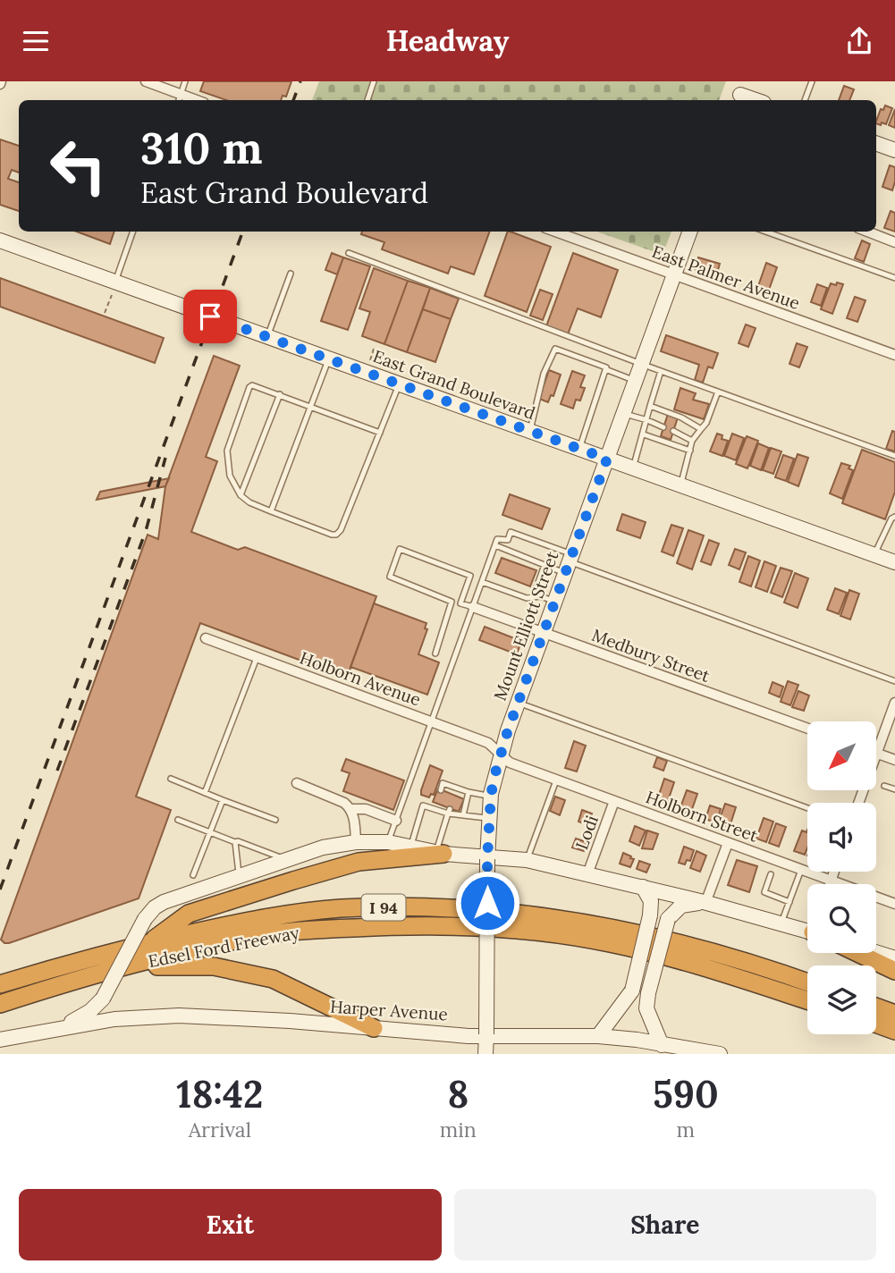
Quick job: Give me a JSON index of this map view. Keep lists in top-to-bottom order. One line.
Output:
{"streets":{"highway":["I 94","Edsel Ford Freeway"],"main road":["East Grand Boulevard","Mount Elliott Street","Harper Avenue"],"street":["East Palmer Avenue","Medbury Street","Holborn Avenue","Holborn Street","Lodi"]},"crossings":[["East Palmer Avenue","Mount Elliott Street"],["East Grand Boulevard","Mount Elliott Street"],["Mount Elliott Street","Medbury Street"],["Mount Elliott Street","Holborn Avenue"],["Mount Elliott Street","Holborn Street"],["Mount Elliott Street","Harper Avenue"],["Holborn Avenue","Holborn Street"],["Holborn Street","Lodi"],["Lodi","Harper Avenue"]],"north":"bottom left","page":{"header":"Headway","turn":["310 m","East Grand Boulevard"],"eta":["18:42","Arrival","8","min","590","m"],"buttons":["Exit","Share"]}}
